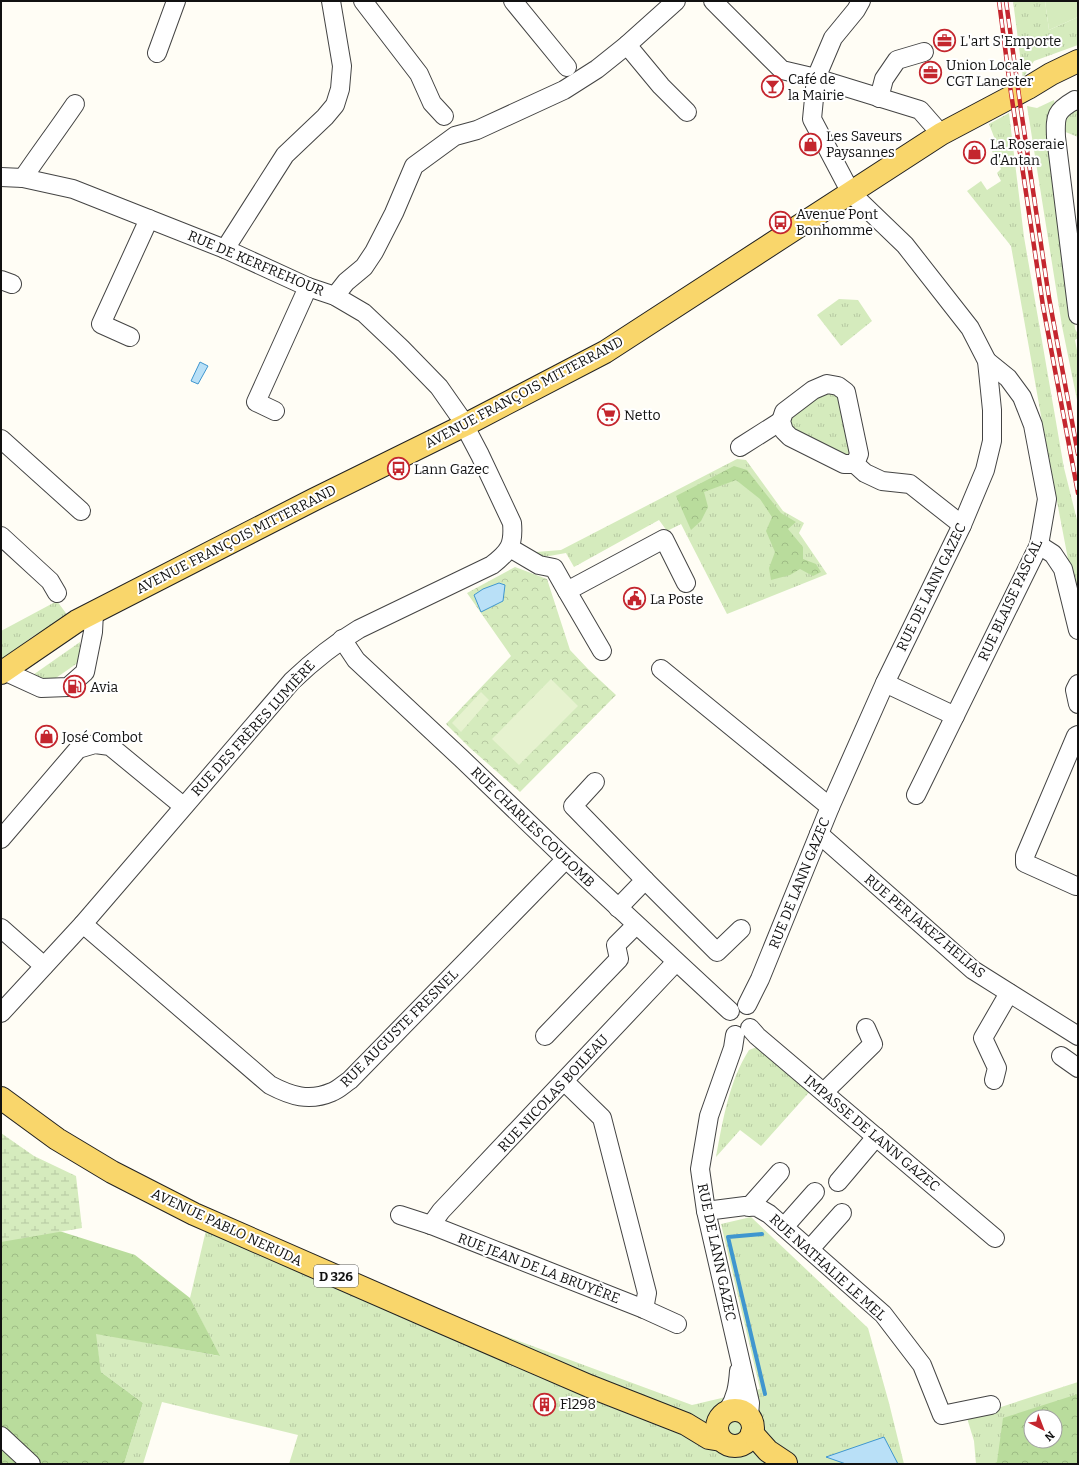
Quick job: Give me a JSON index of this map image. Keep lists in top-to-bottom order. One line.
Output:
{"streets":{"main road":["AVENUE FRANÇOIS MITTERRAND","AVENUE PABLO NERUDA","D 326"],"street":["RUE DE KERFREHOUR","RUE DE LANN GAZEC","RUE BLAISE PASCAL","RUE DES FRÈRES LUMIÈRE","RUE CHARLES COULOMB","RUE PER JAKEZ HELIAS","RUE AUGUSTE FRESNEL","RUE NICOLAS BOILEAU","IMPASSE DE LANN GAZEC","RUE NATHALIE LE MEL","RUE JEAN DE LA BRUYÈRE"]},"crossings":[["RUE DE KERFREHOUR","AVENUE FRANÇOIS MITTERRAND"],["AVENUE FRANÇOIS MITTERRAND","RUE DE LANN GAZEC"],["RUE DE LANN GAZEC","RUE BLAISE PASCAL"],["RUE DE LANN GAZEC","RUE CHARLES COULOMB"],["RUE DE LANN GAZEC","RUE PER JAKEZ HELIAS"],["RUE DE LANN GAZEC","IMPASSE DE LANN GAZEC"],["RUE DE LANN GAZEC","AVENUE PABLO NERUDA"],["RUE DE LANN GAZEC","RUE NATHALIE LE MEL"],["RUE DES FRÈRES LUMIÈRE","RUE CHARLES COULOMB"],["RUE DES FRÈRES LUMIÈRE","RUE AUGUSTE FRESNEL"],["RUE CHARLES COULOMB","RUE AUGUSTE FRESNEL"],["RUE CHARLES COULOMB","RUE NICOLAS BOILEAU"],["RUE CHARLES COULOMB","IMPASSE DE LANN GAZEC"],["RUE NICOLAS BOILEAU","RUE JEAN DE LA BRUYÈRE"]],"places":{"office":["L'art S'Emporte","Union Locale CGT Lanester"],"bar":["Café de la Mairie"],"shop":["Les Saveurs Paysannes","La Roseraie d'Antan","José Combot"],"bus stop":["Avenue Pont Bonhomme","Lann Gazec"],"supermarket":["Netto"],"public building":["La Poste"],"fuel station":["Avia"],"building":["Fl298"]},"north":"bottom right"}
